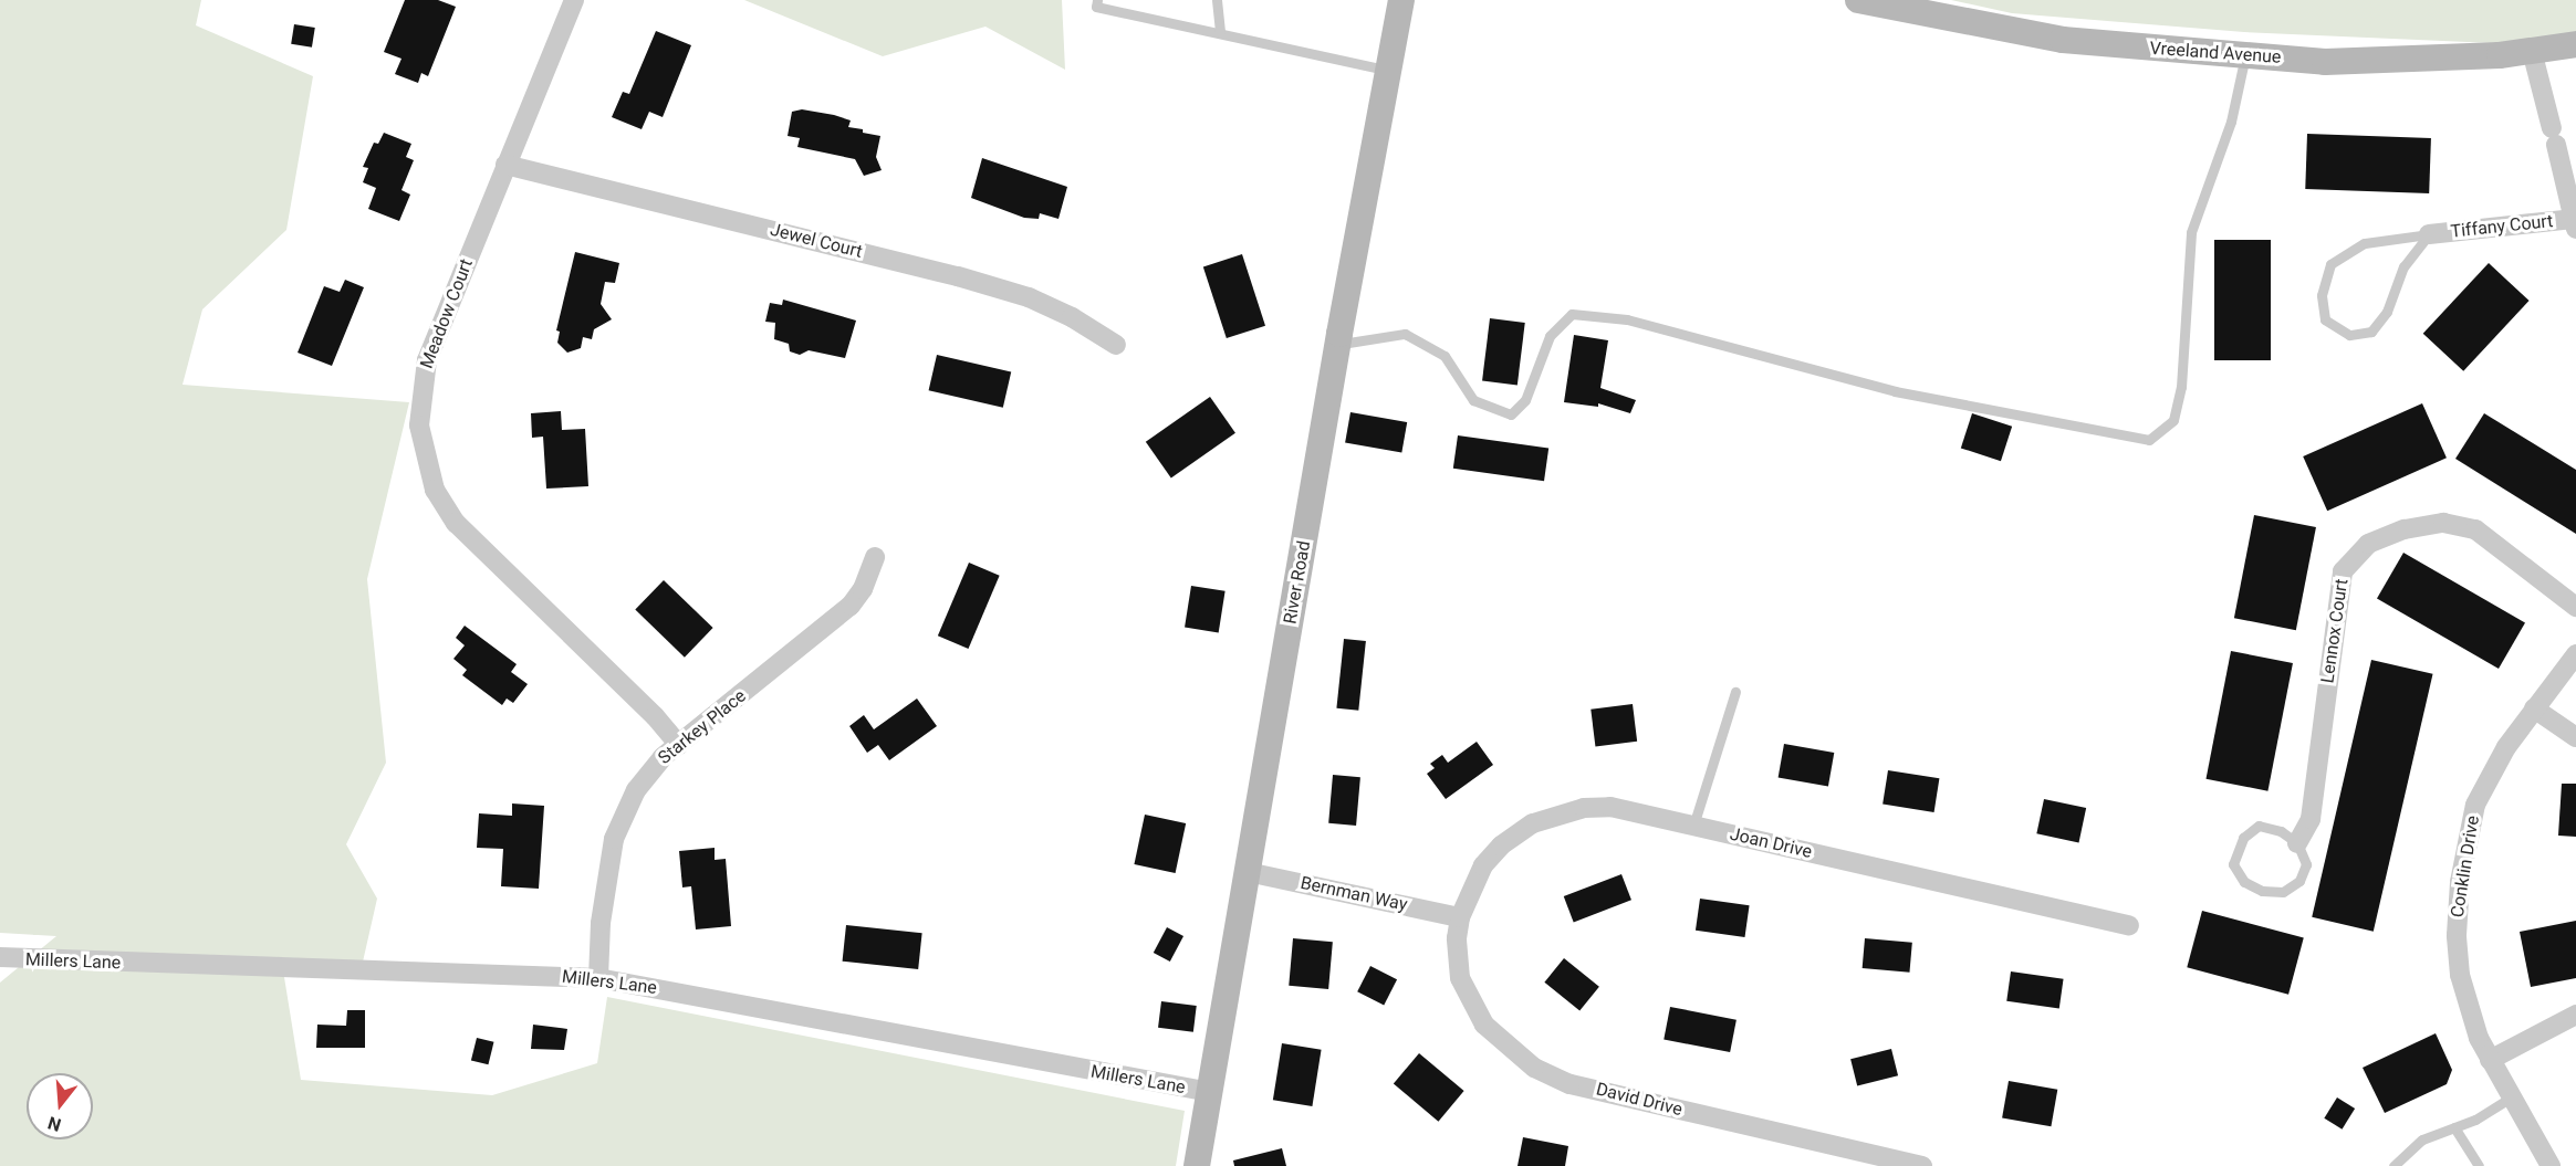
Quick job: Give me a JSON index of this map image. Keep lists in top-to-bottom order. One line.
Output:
{"streets":{"street":["Vreeland Avenue","Tiffany Court","Jewel Court","Meadow Court","River Road","Lennox Court","Starkey Place","Joan Drive","Conklin Drive","Bernman Way","Millers Lane","David Drive"]},"crossings":[["Jewel Court","Meadow Court"],["Meadow Court","Starkey Place"],["River Road","Bernman Way"],["River Road","Millers Lane"],["Starkey Place","Millers Lane"],["Joan Drive","Bernman Way"],["Joan Drive","David Drive"],["Bernman Way","David Drive"]],"north":"bottom"}
